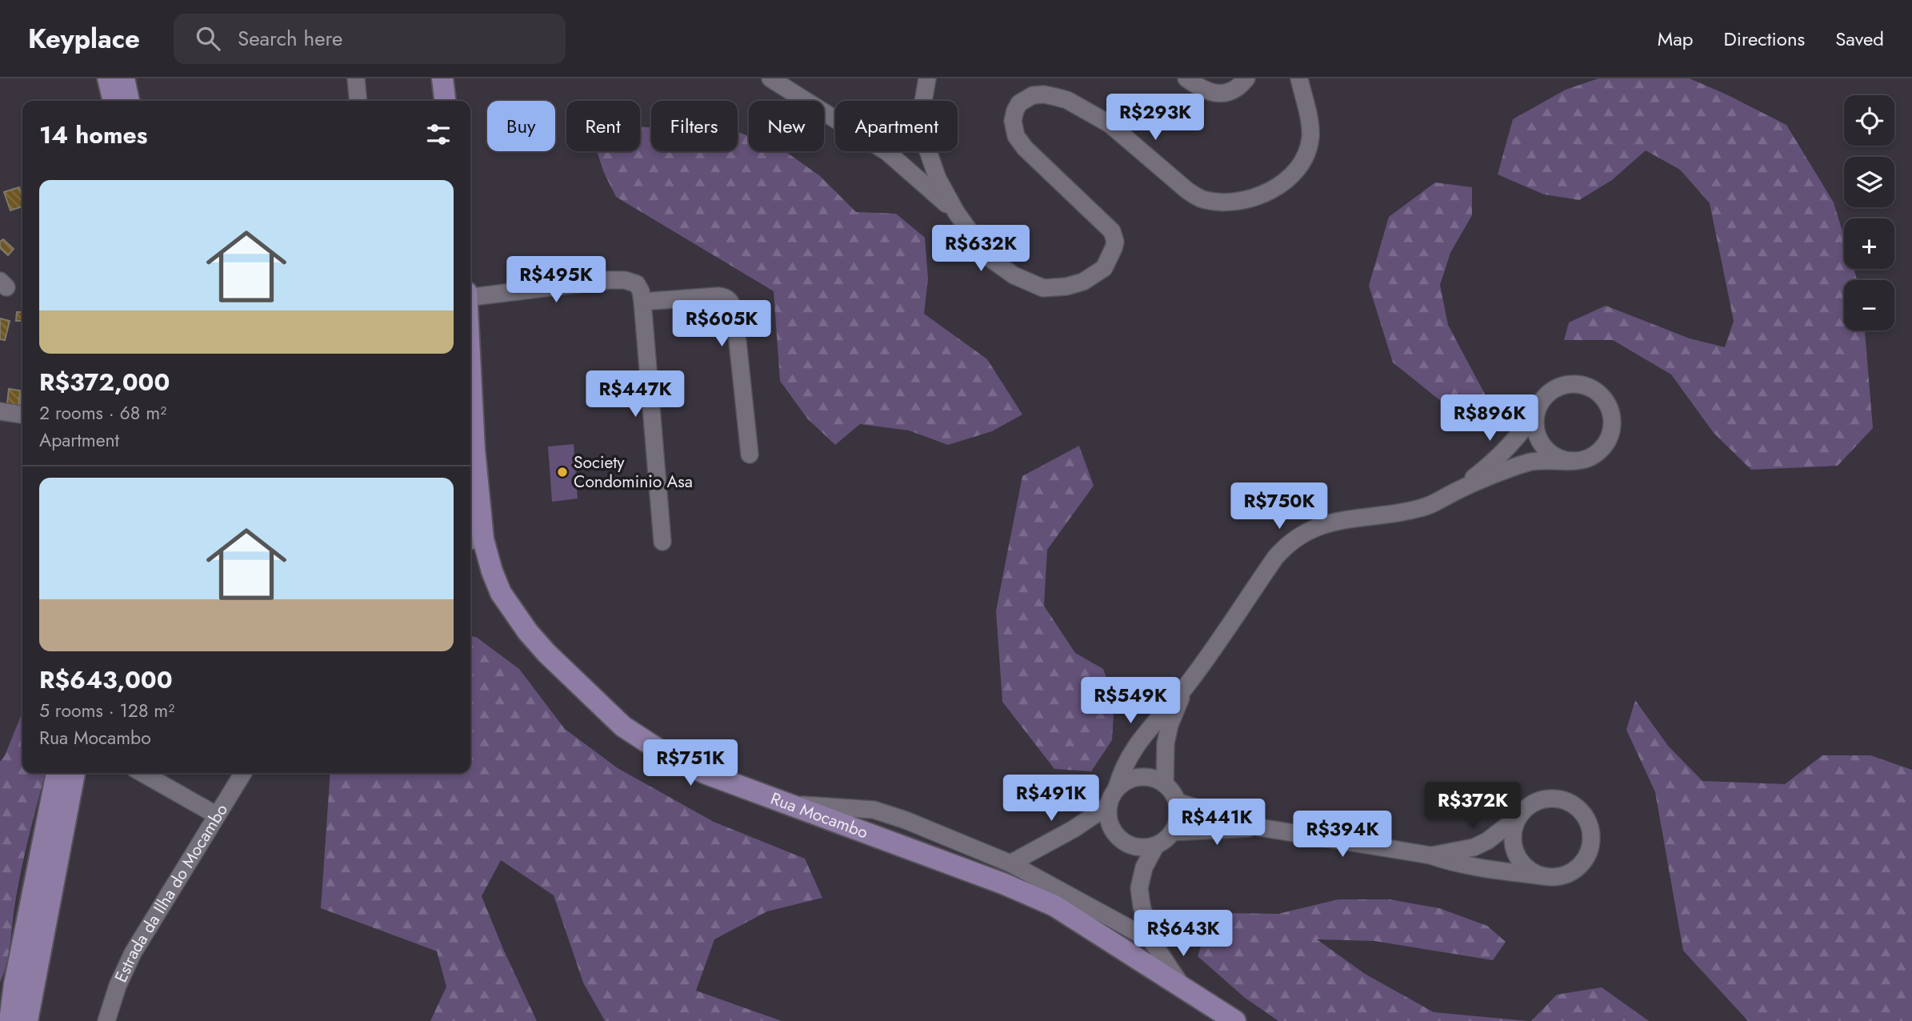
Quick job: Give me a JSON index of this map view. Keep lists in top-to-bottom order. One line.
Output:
{"streets":{"main road":["Rua Mocambo"],"street":["Estrada da Ilha do Mocambo"]},"places":["Society Condominio Asa"],"page":{"header":"Keyplace","search":"Search here","nav":["Map","Directions","Saved"],"price":["R$293K","R$632K","R$495K","R$605K","R$447K","R$896K","R$750K","R$549K","R$751K","R$491K","R$372K","R$441K","R$394K","R$643K"],"map_buttons":["+","−"],"chip":["Buy","Rent","Filters","New","Apartment"],"heading":"14 homes","list":[{"name":"R$372,000","note":"2 rooms · 68 m² · Apartment"},{"name":"R$643,000","note":"5 rooms · 128 m² · Rua Mocambo"}]}}
